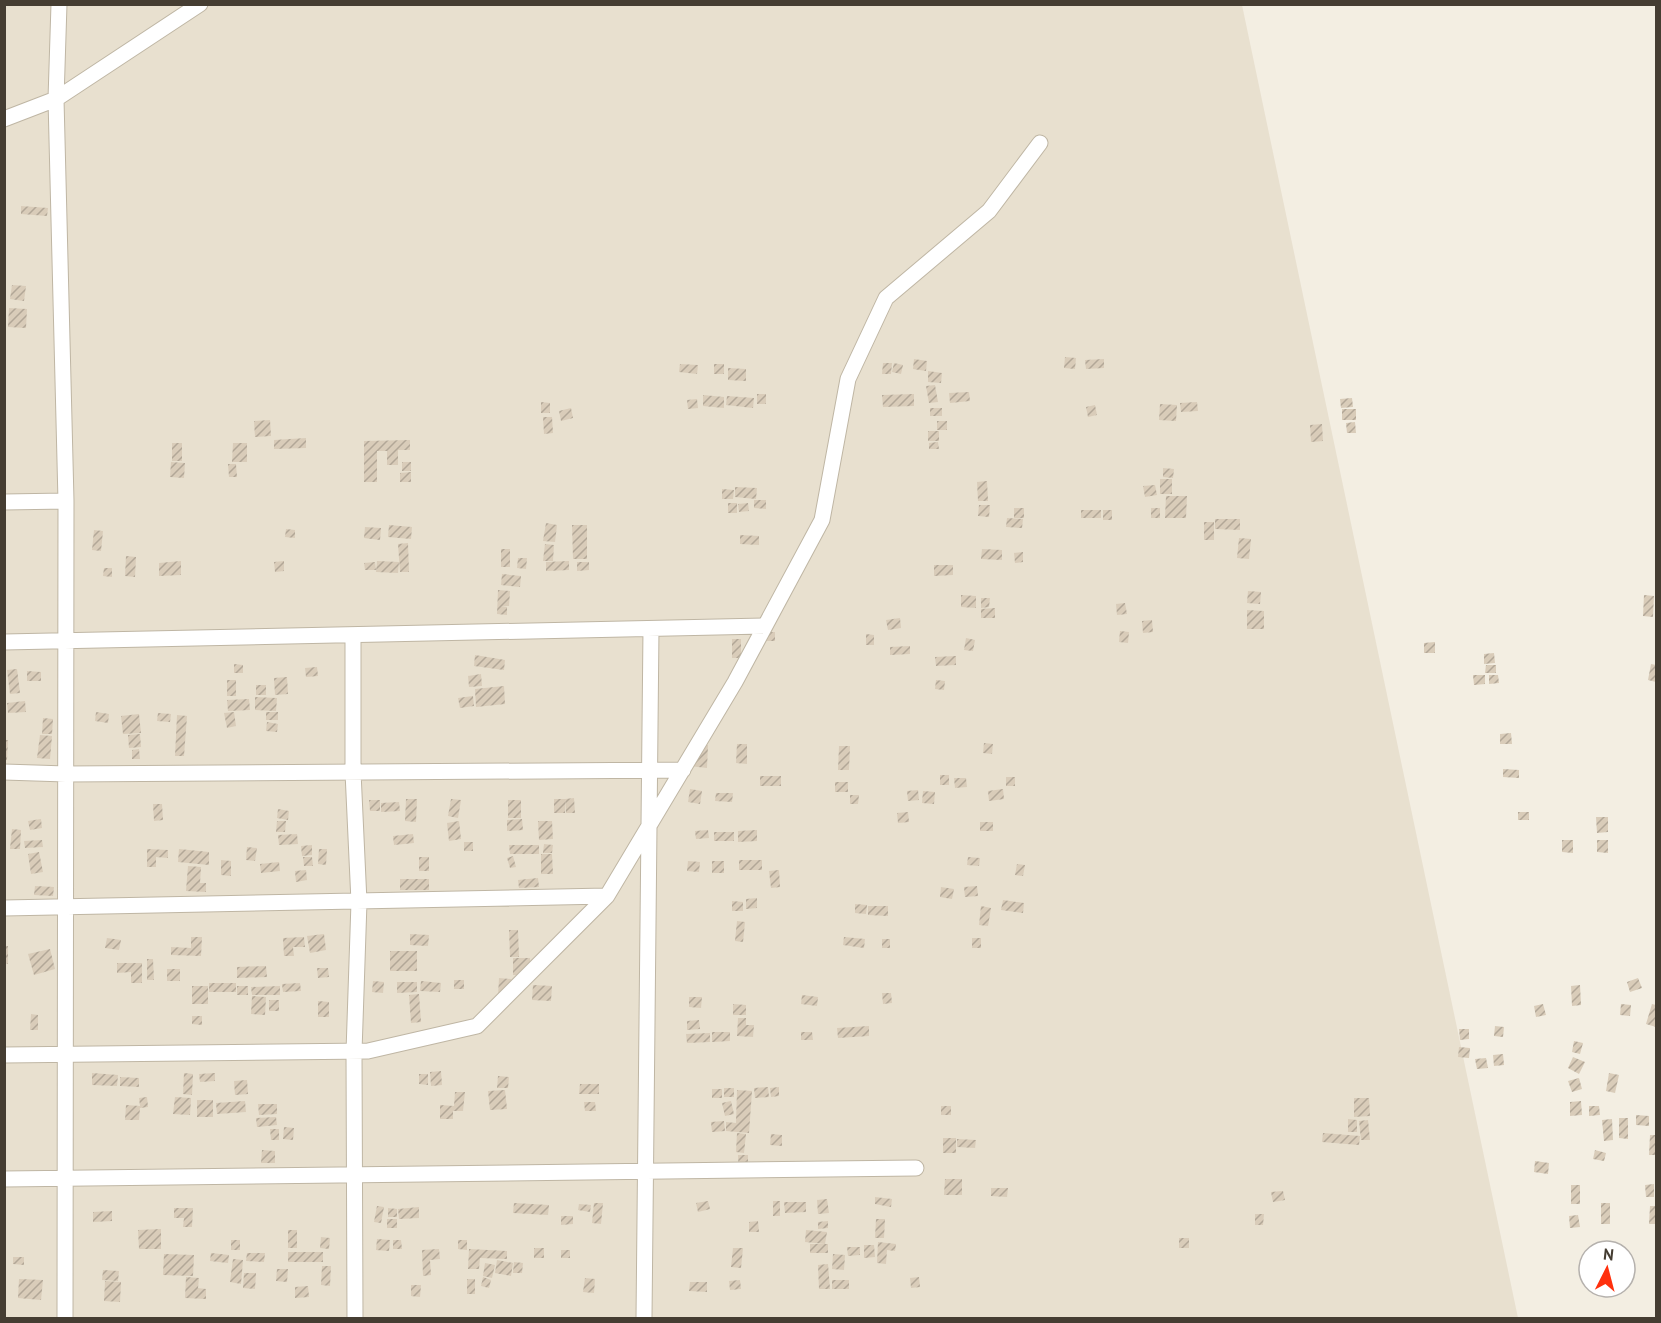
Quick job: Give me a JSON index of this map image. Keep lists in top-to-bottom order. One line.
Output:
{"north":"top"}
